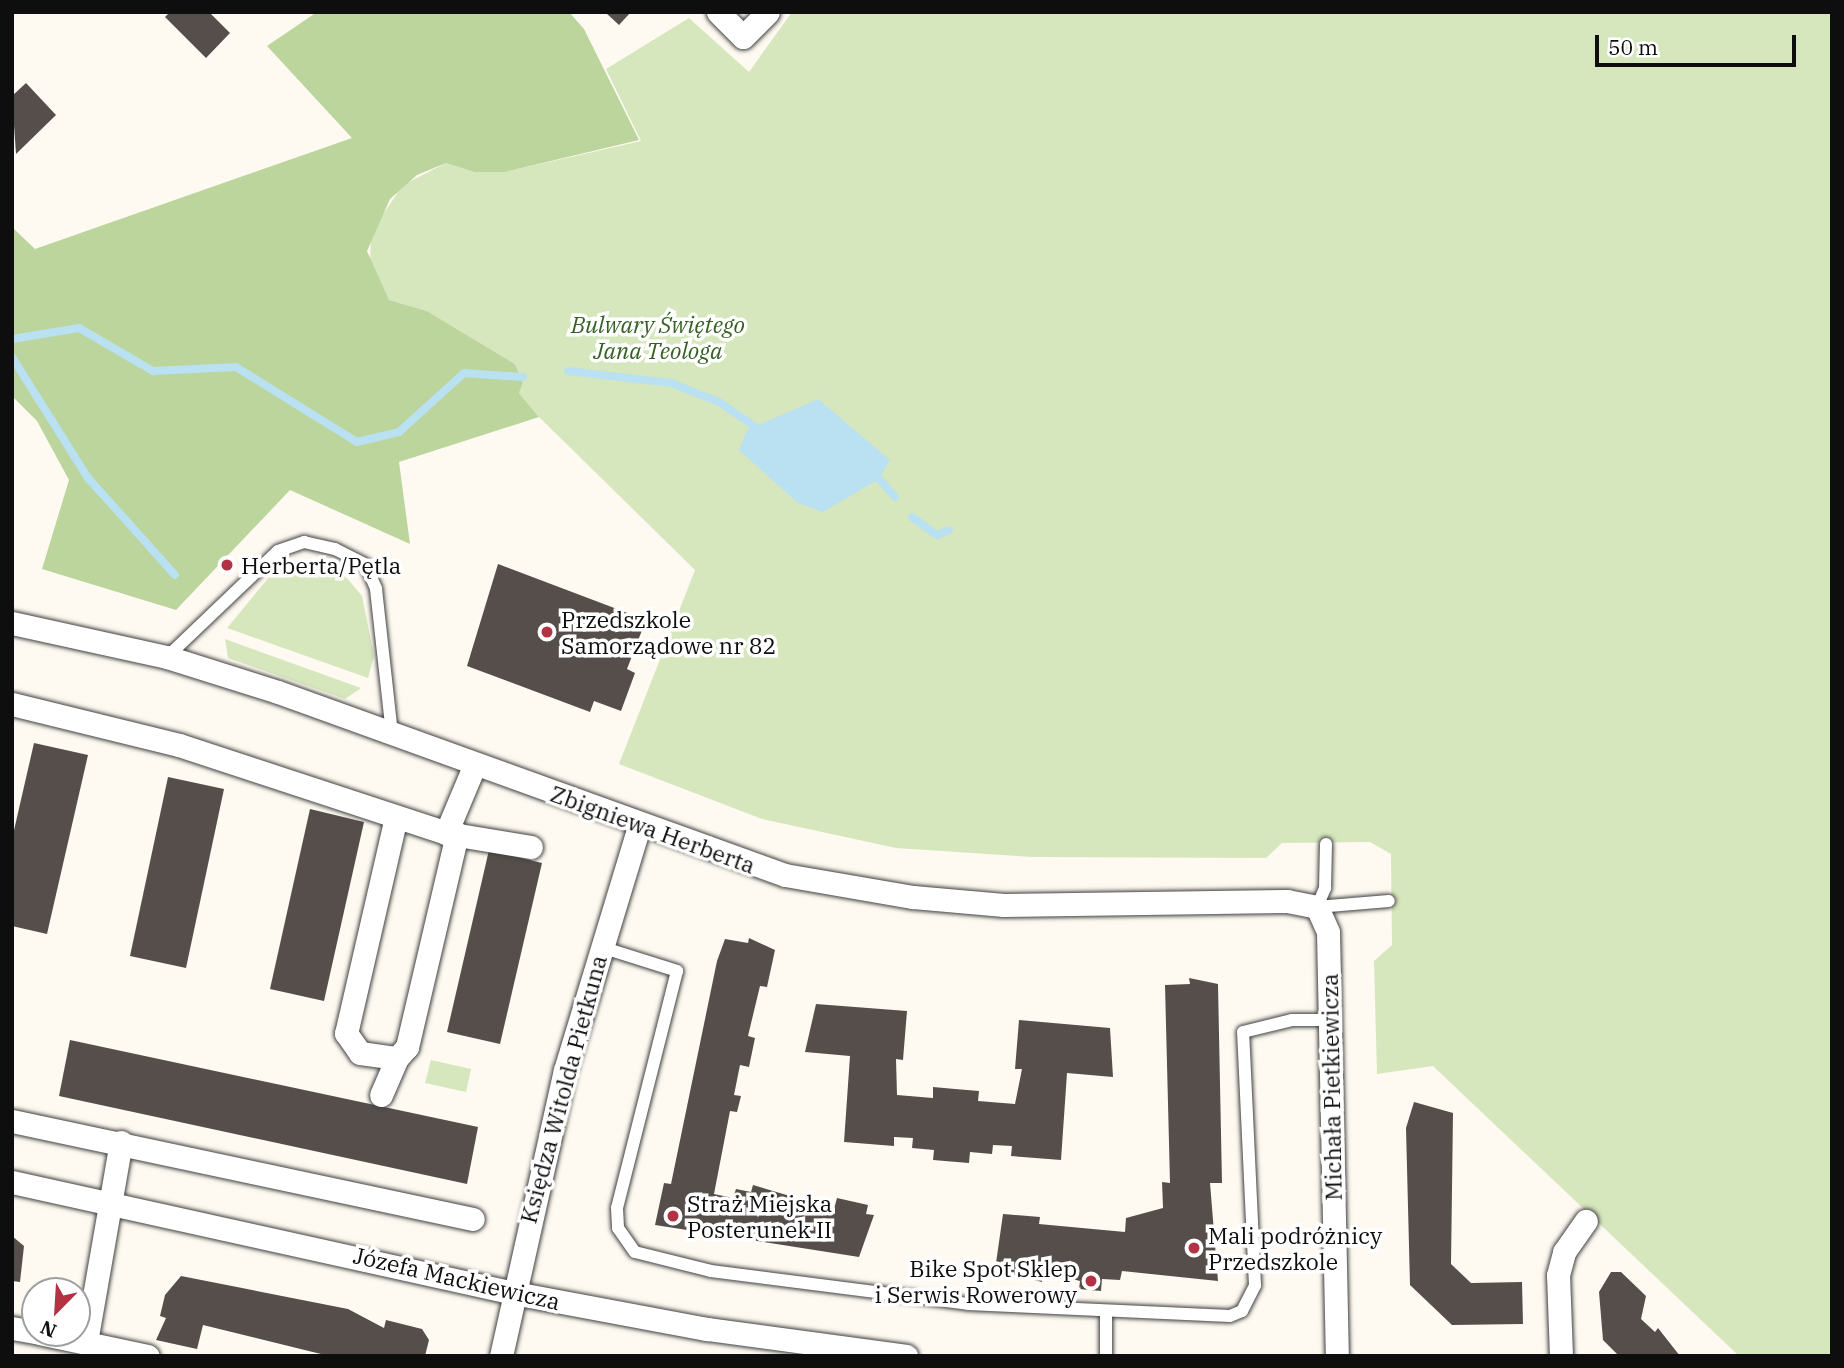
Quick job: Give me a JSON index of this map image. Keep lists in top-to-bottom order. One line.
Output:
{"streets":{"street":["Zbigniewa Herberta","Michała Pietkiewicza","Księdza Witolda Pietkuna","Józefa Mackiewicza"]},"crossings":[["Zbigniewa Herberta","Michała Pietkiewicza"],["Zbigniewa Herberta","Księdza Witolda Pietkuna"],["Księdza Witolda Pietkuna","Józefa Mackiewicza"]],"parks":["Bulwary Świętego Jana Teologa"],"places":["Herberta/Pętla","Przedszkole Samorządowe nr 82","Straż Miejska Posterunek II","Mali podróżnicy Przedszkole","Bike Spot Sklep i Serwis Rowerowy"],"scale_bar":"50 m","north":"bottom left"}
